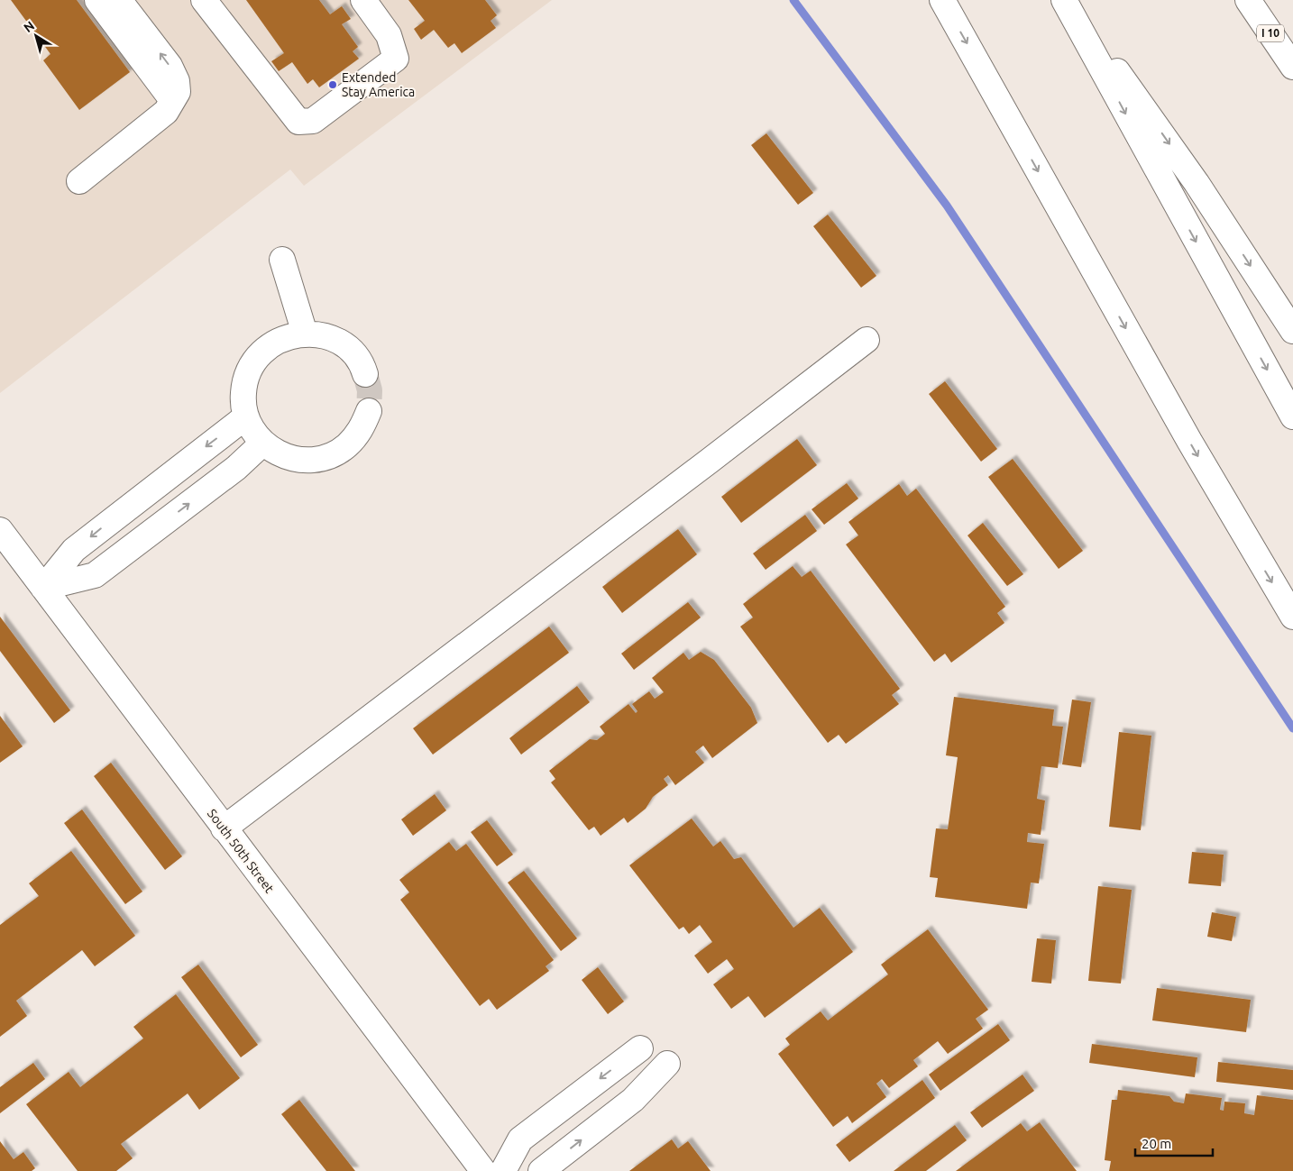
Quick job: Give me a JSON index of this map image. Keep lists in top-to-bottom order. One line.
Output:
{"streets":{"main road":["I 10","South 50th Street"]},"places":["Extended Stay America"],"scale_bar":"20 m","north":"top left"}
